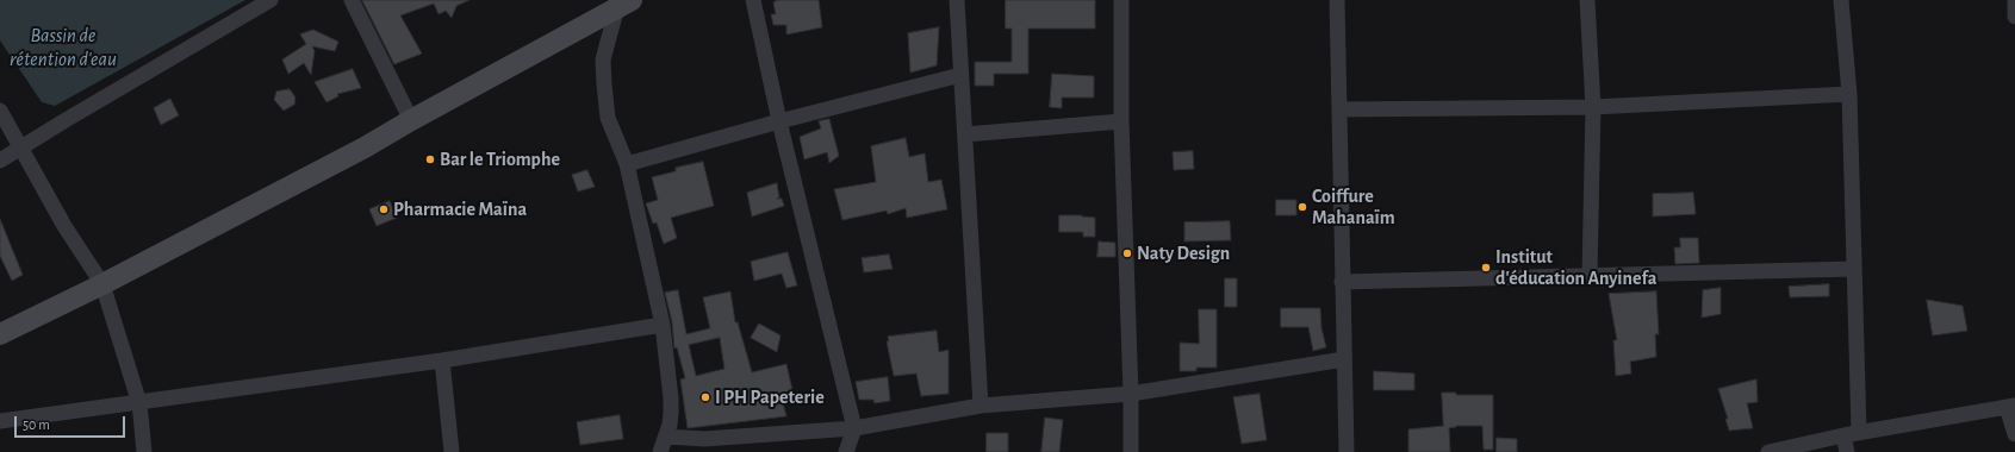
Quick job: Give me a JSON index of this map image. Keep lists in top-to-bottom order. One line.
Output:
{"water":["Bassin de rétention d'eau"],"places":["Bar le Triomphe","Coiffure Mahanaïm","Pharmacie Maïna","Naty Design","Institut d'éducation Anyinefa","I PH Papeterie"],"scale_bar":"50 m"}
